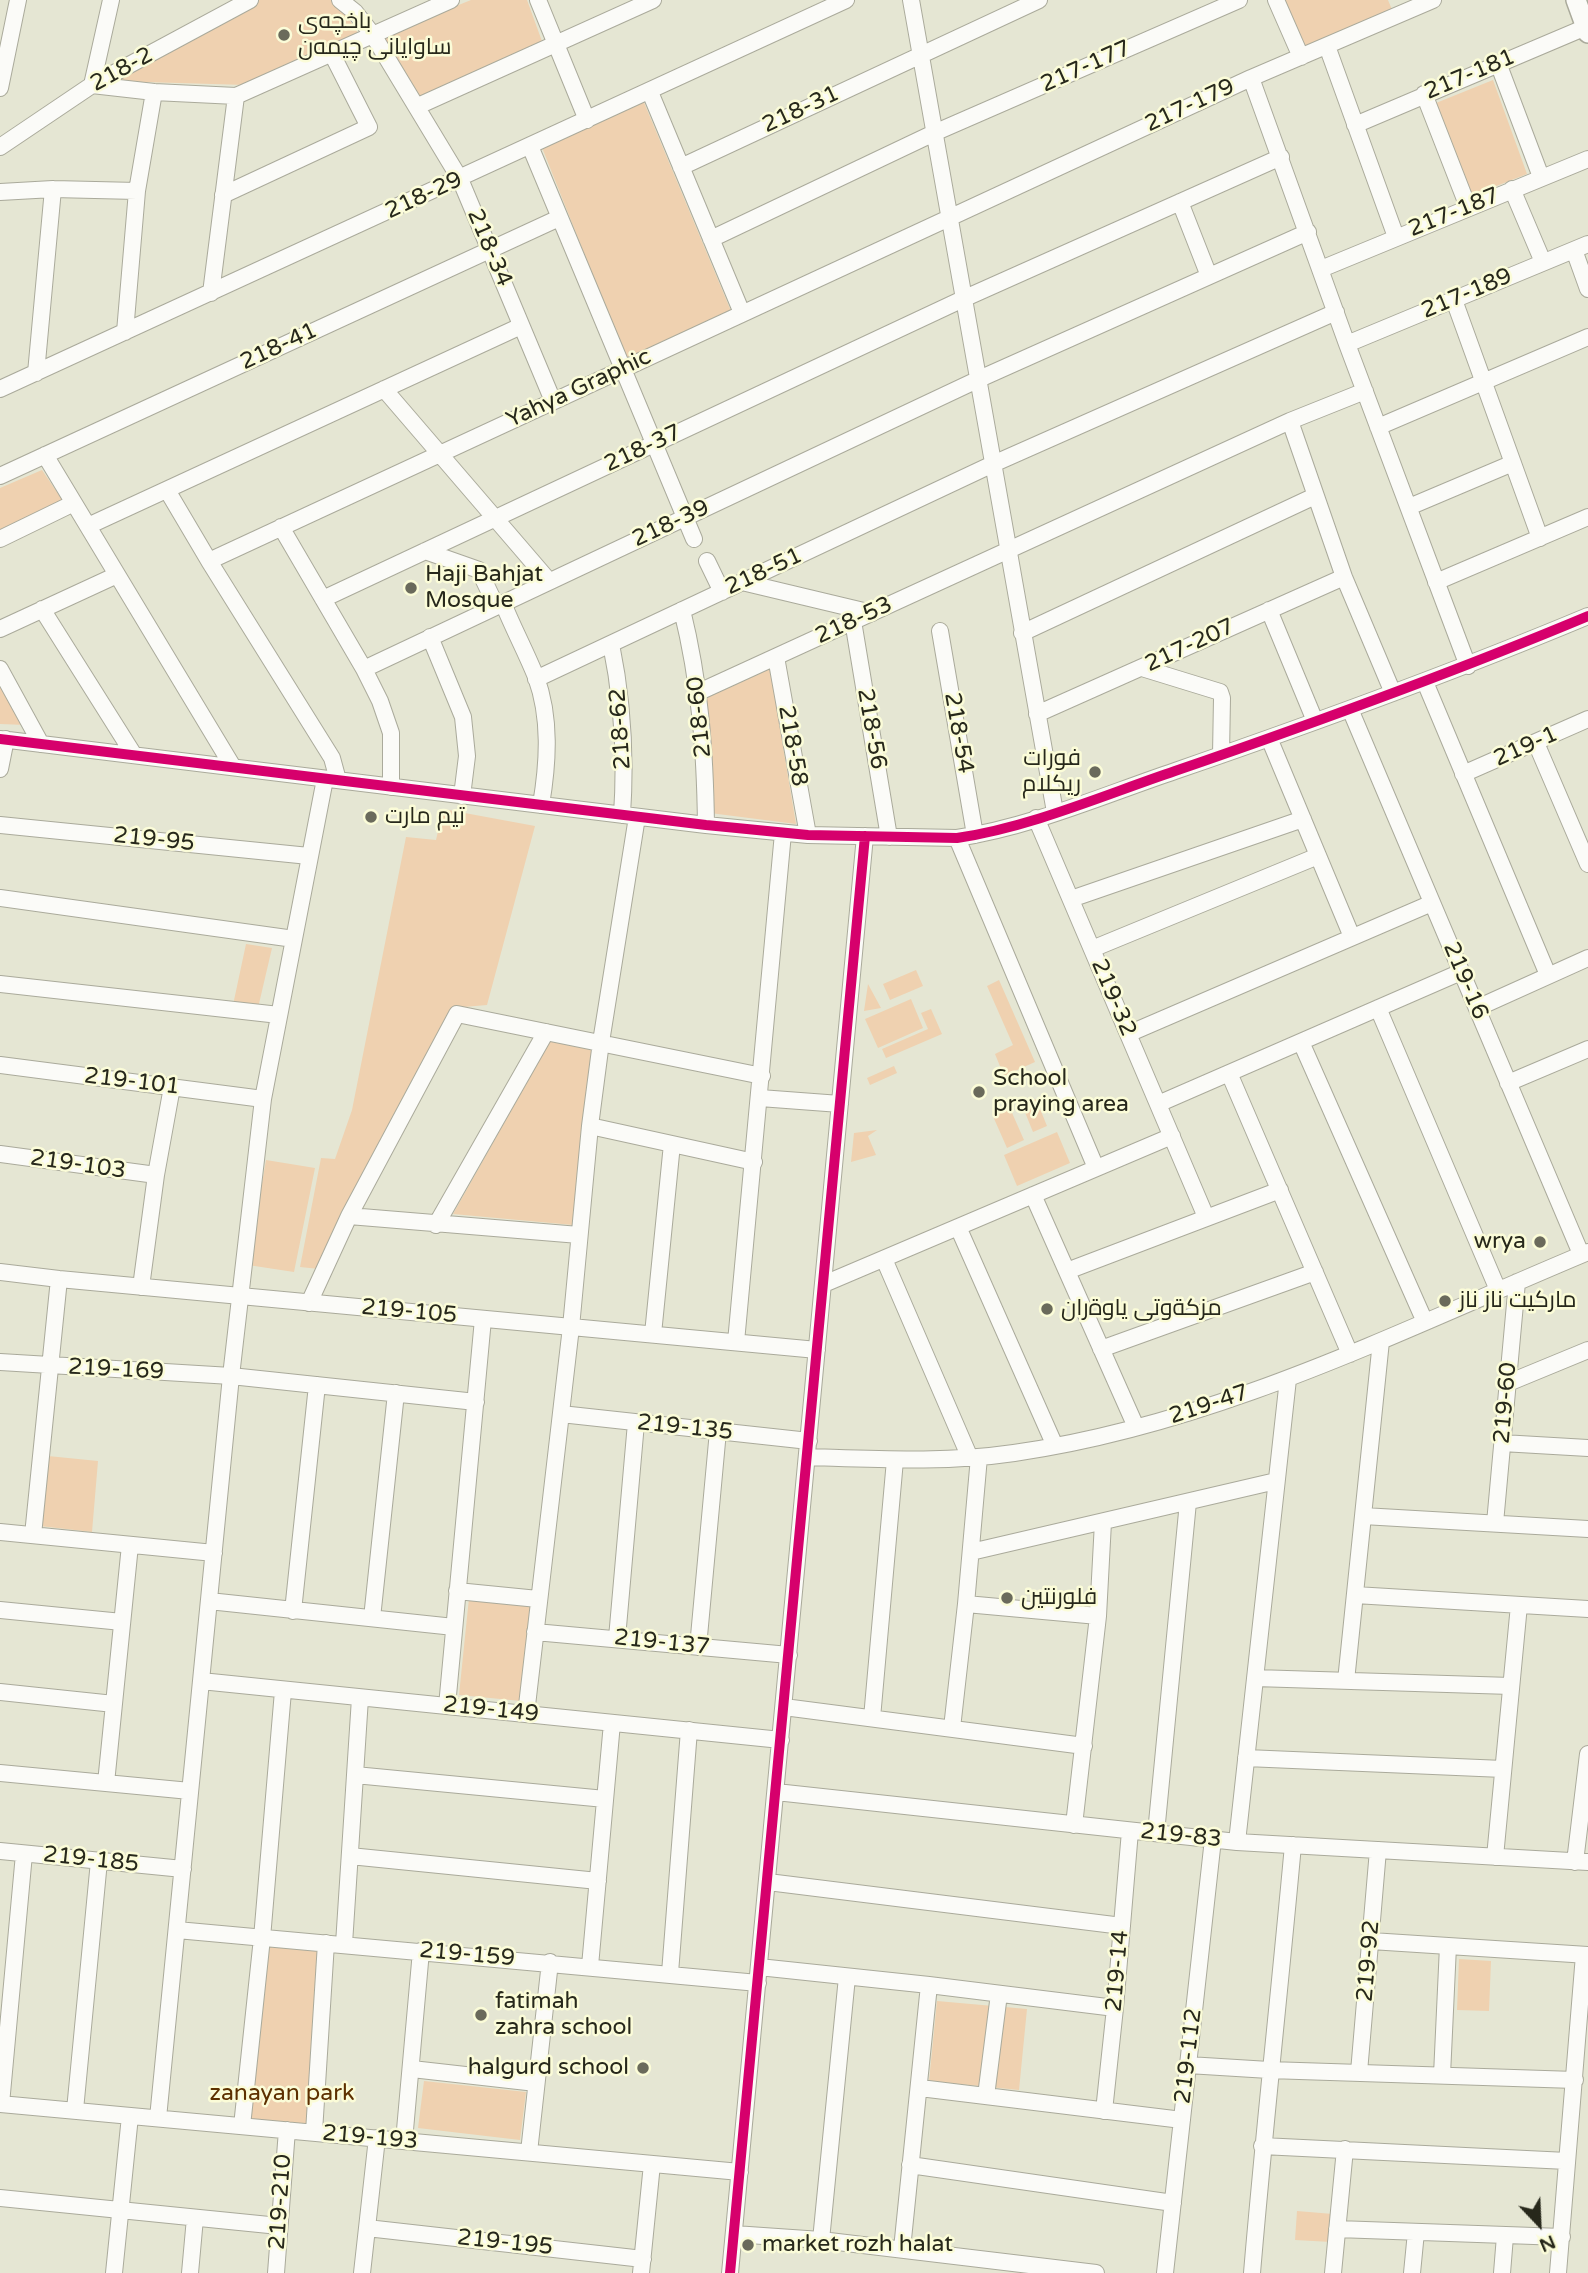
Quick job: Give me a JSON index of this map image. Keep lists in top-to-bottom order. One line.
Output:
{"streets":{"street":["217-177","218-2","217-181","217-179","218-31","218-29","217-187","218-34","217-189","218-41","Yahya Graphic","218-37","218-39","218-51","218-53","217-207","218-60","218-62","218-56","218-54","218-58","219-1","219-95","219-16","219-32","219-101","219-103","219-105","219-169","219-60","219-47","219-135","219-137","219-149","219-83","219-185","219-159","219-92","219-14","219-112","219-193","219-210","219-195"]},"crossings":[["217-179","Yahya Graphic"],["218-29","218-34"],["218-34","218-41"],["218-34","Yahya Graphic"],["218-51","218-60"],["218-51","218-62"],["218-53","218-60"],["218-53","218-56"],["218-53","218-58"],["218-62","219-105"],["218-62","219-135"],["218-62","219-137"],["218-62","219-149"],["219-16","219-47"],["219-60","219-47"],["219-47","219-135"],["219-83","219-92"],["219-83","219-14"],["219-83","219-112"],["219-159","219-14"],["219-193","219-210"]],"parks":["zanayan park"],"places":["باخچه‌ی ساوایانی چیمه‌ن","Haji Bahjat Mosque","فورات ريکلام","تيم مارت","School praying area","wrya","ماركيت ناز ناز","مزكةوتى ياوةران","فلورنتين","fatimah zahra school","halgurd school","market rozh halat"],"north":"bottom right"}
